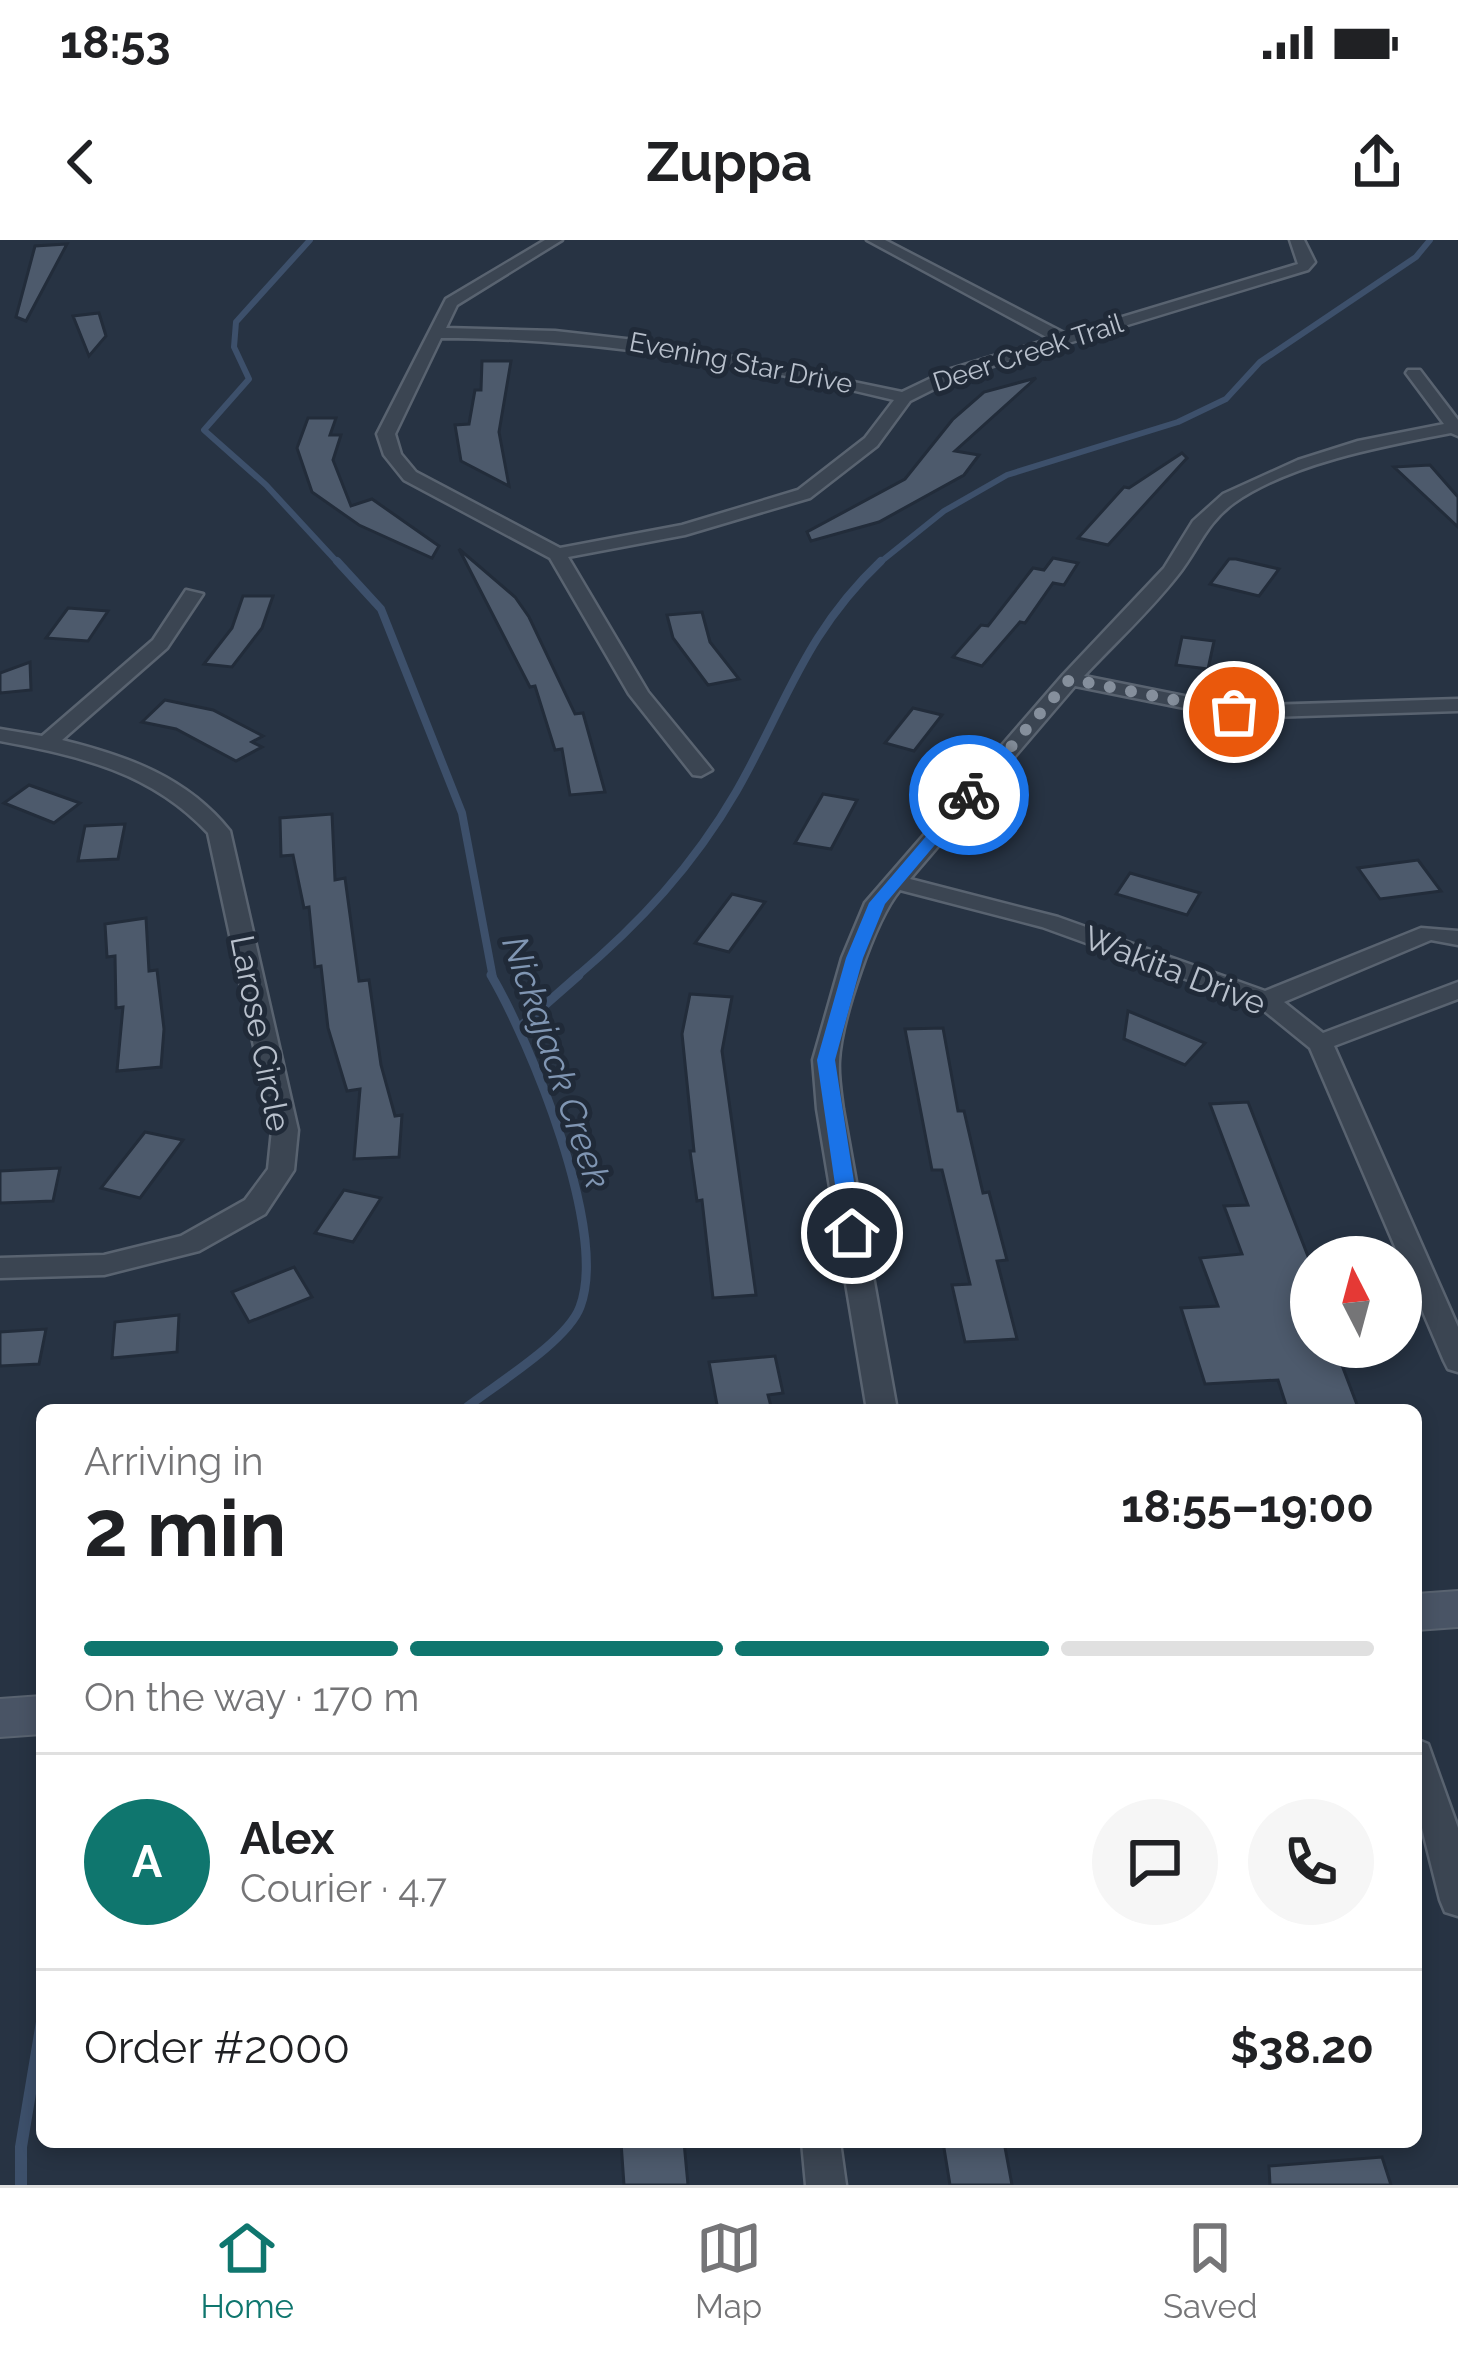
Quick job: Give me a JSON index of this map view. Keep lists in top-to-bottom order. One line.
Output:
{"streets":{"street":["Deer Creek Trail","Evening Star Drive","Wakita Drive","Larose Circle"]},"crossings":[["Deer Creek Trail","Evening Star Drive"]],"water":["Nickajack Creek"],"north":"top","page":{"status":"18:53","header":"Zuppa","heading":["2 min","Arriving in","18:55–19:00"],"panel":["Alex","Courier · 4.7","Order #2000","$38.20"],"bar":"On the way · 170 m","round":"A","tabs":["Home","Map","Saved"]}}
